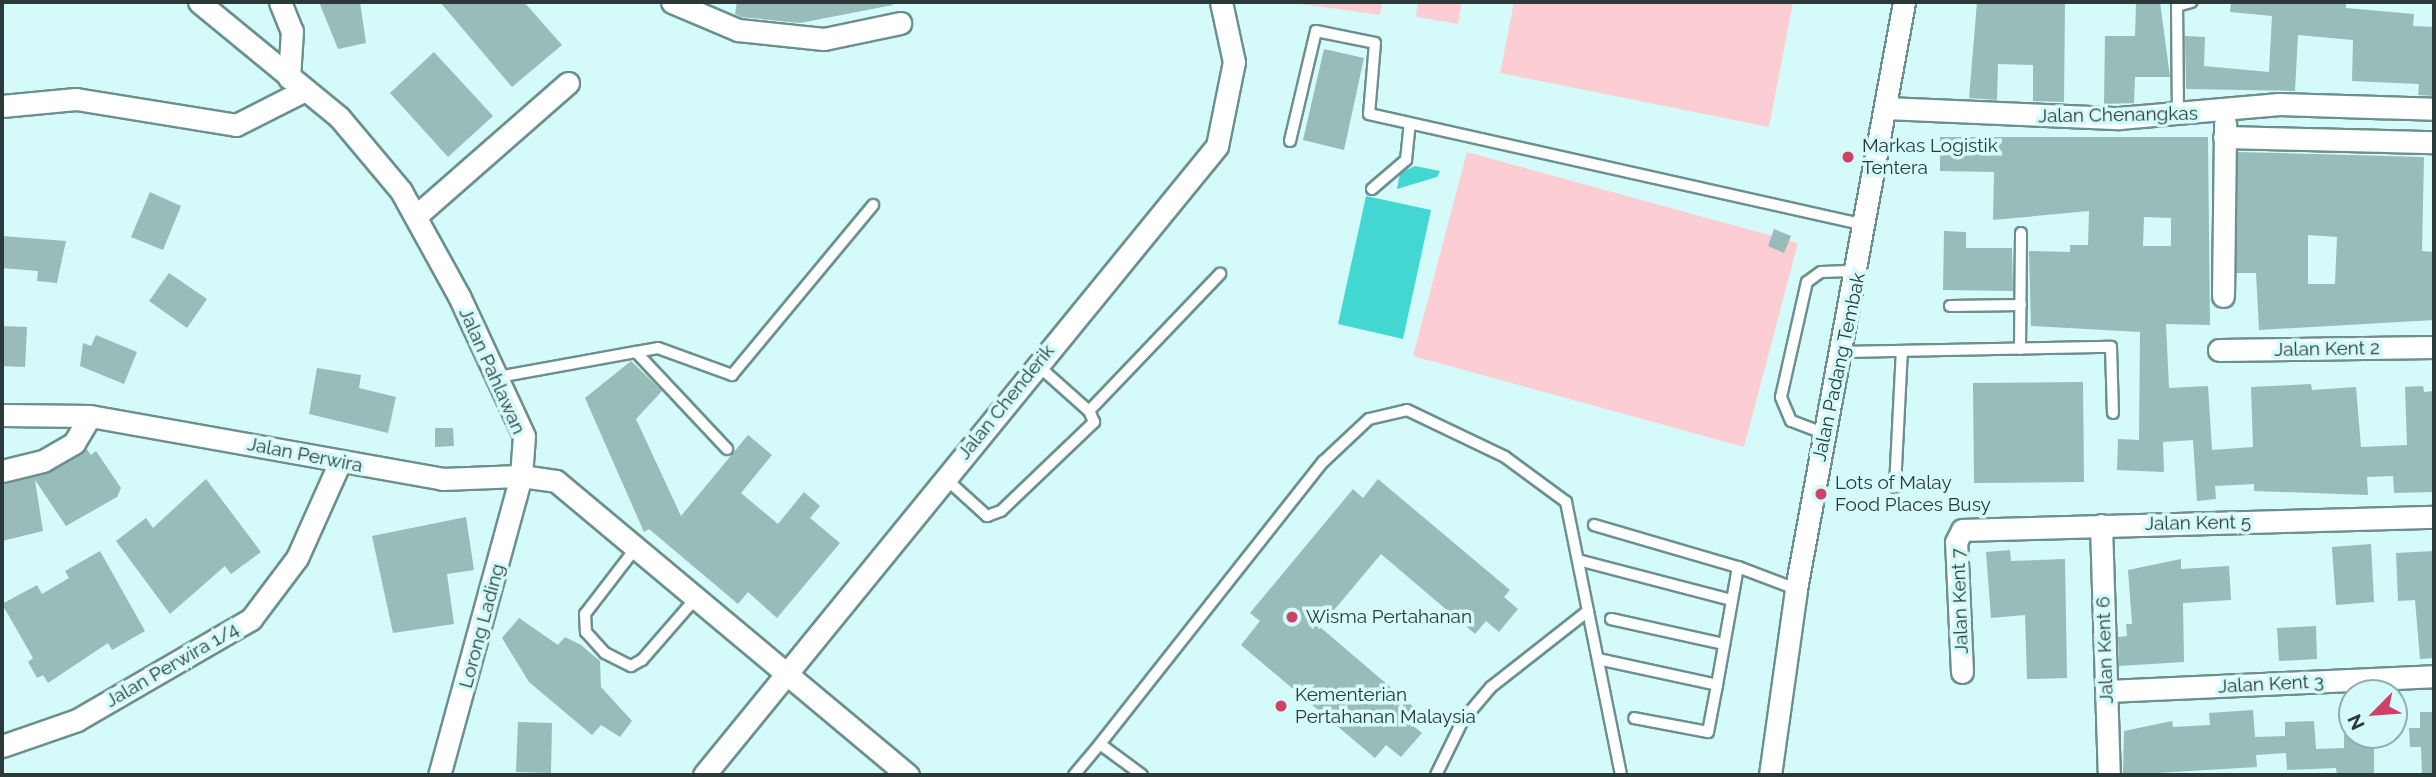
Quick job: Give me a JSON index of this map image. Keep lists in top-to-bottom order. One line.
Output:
{"streets":{"street":["Jalan Chenangkas","Jalan Kent 2","Jalan Padang Tembak","Jalan Pahlawan","Jalan Chenderik","Jalan Perwira","Jalan Kent 5","Jalan Kent 7","Lorong Lading","Jalan Kent 6","Jalan Perwira 1/4","Jalan Kent 3"]},"crossings":[["Jalan Chenangkas","Jalan Padang Tembak"],["Jalan Pahlawan","Jalan Perwira"],["Jalan Pahlawan","Lorong Lading"],["Jalan Perwira","Lorong Lading"],["Jalan Perwira","Jalan Perwira 1/4"],["Jalan Kent 5","Jalan Kent 7"],["Jalan Kent 5","Jalan Kent 6"],["Jalan Kent 6","Jalan Kent 3"]],"places":["Markas Logistik Tentera","Lots of Malay Food Places Busy","Wisma Pertahanan","Kementerian Pertahanan Malaysia"],"north":"bottom left"}
